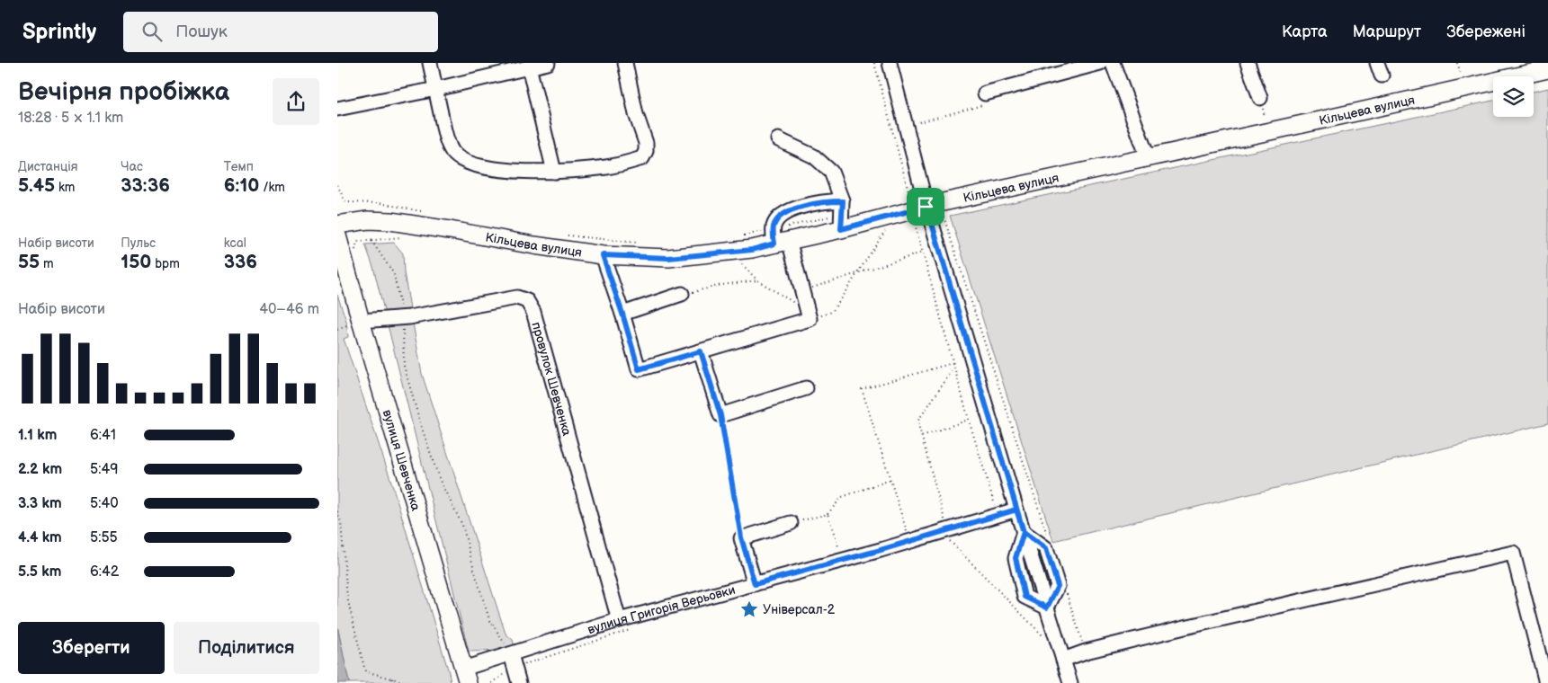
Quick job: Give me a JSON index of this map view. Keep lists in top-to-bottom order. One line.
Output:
{"streets":{"main road":["Кільцева вулиця","вулиця Шевченка"],"street":["провулок Шевченка","вулиця Григорія Верьовки"]},"crossings":[["провулок Шевченка","вулиця Шевченка"],["провулок Шевченка","вулиця Григорія Верьовки"],["вулиця Шевченка","вулиця Григорія Верьовки"]],"places":{"place":["Універсал-2"]},"page":{"header":"Sprintly","search":"Пошук","nav":["Карта","Маршрут","Збережені"],"heading":["Вечірня пробіжка","18:28 · 5 × 1.1 km"],"stats":[["Дистанція","5.45 km"],["Час","33:36"],["Темп","6:10 /km"],["Набір висоти","55 m"],["Пульс","150 bpm"],["kcal","336"]],"chart":["Набір висоти","40–46 m"],"list":[{"name":"1.1 km","note":"6:41"},{"name":"2.2 km","note":"5:49"},{"name":"3.3 km","note":"5:40"},{"name":"4.4 km","note":"5:55"},{"name":"5.5 km","note":"6:42"}],"buttons":["Зберегти","Поділитися"]}}
